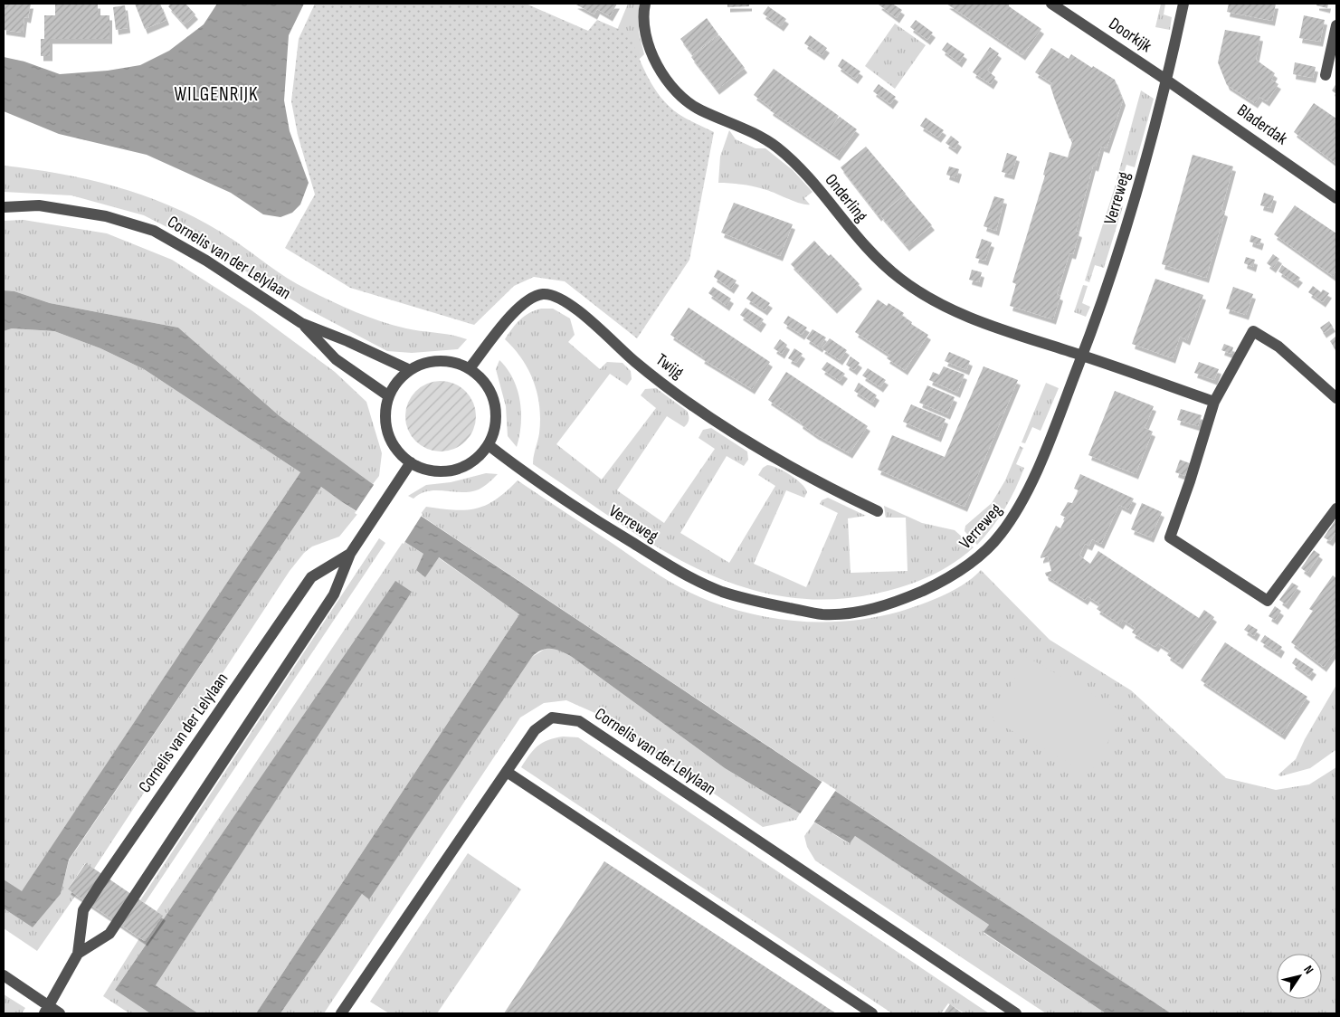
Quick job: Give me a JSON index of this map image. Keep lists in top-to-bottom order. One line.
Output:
{"streets":{"street":["Doorkijk","Bladerdak","Onderling","Verreweg","Cornelis van der Lelylaan","Twijg"]},"crossings":[["Doorkijk","Bladerdak"],["Doorkijk","Verreweg"],["Bladerdak","Verreweg"],["Onderling","Verreweg"],["Verreweg","Cornelis van der Lelylaan"],["Verreweg","Twijg"],["Cornelis van der Lelylaan","Twijg"]],"districts":["WILGENRIJK"],"north":"top right"}
